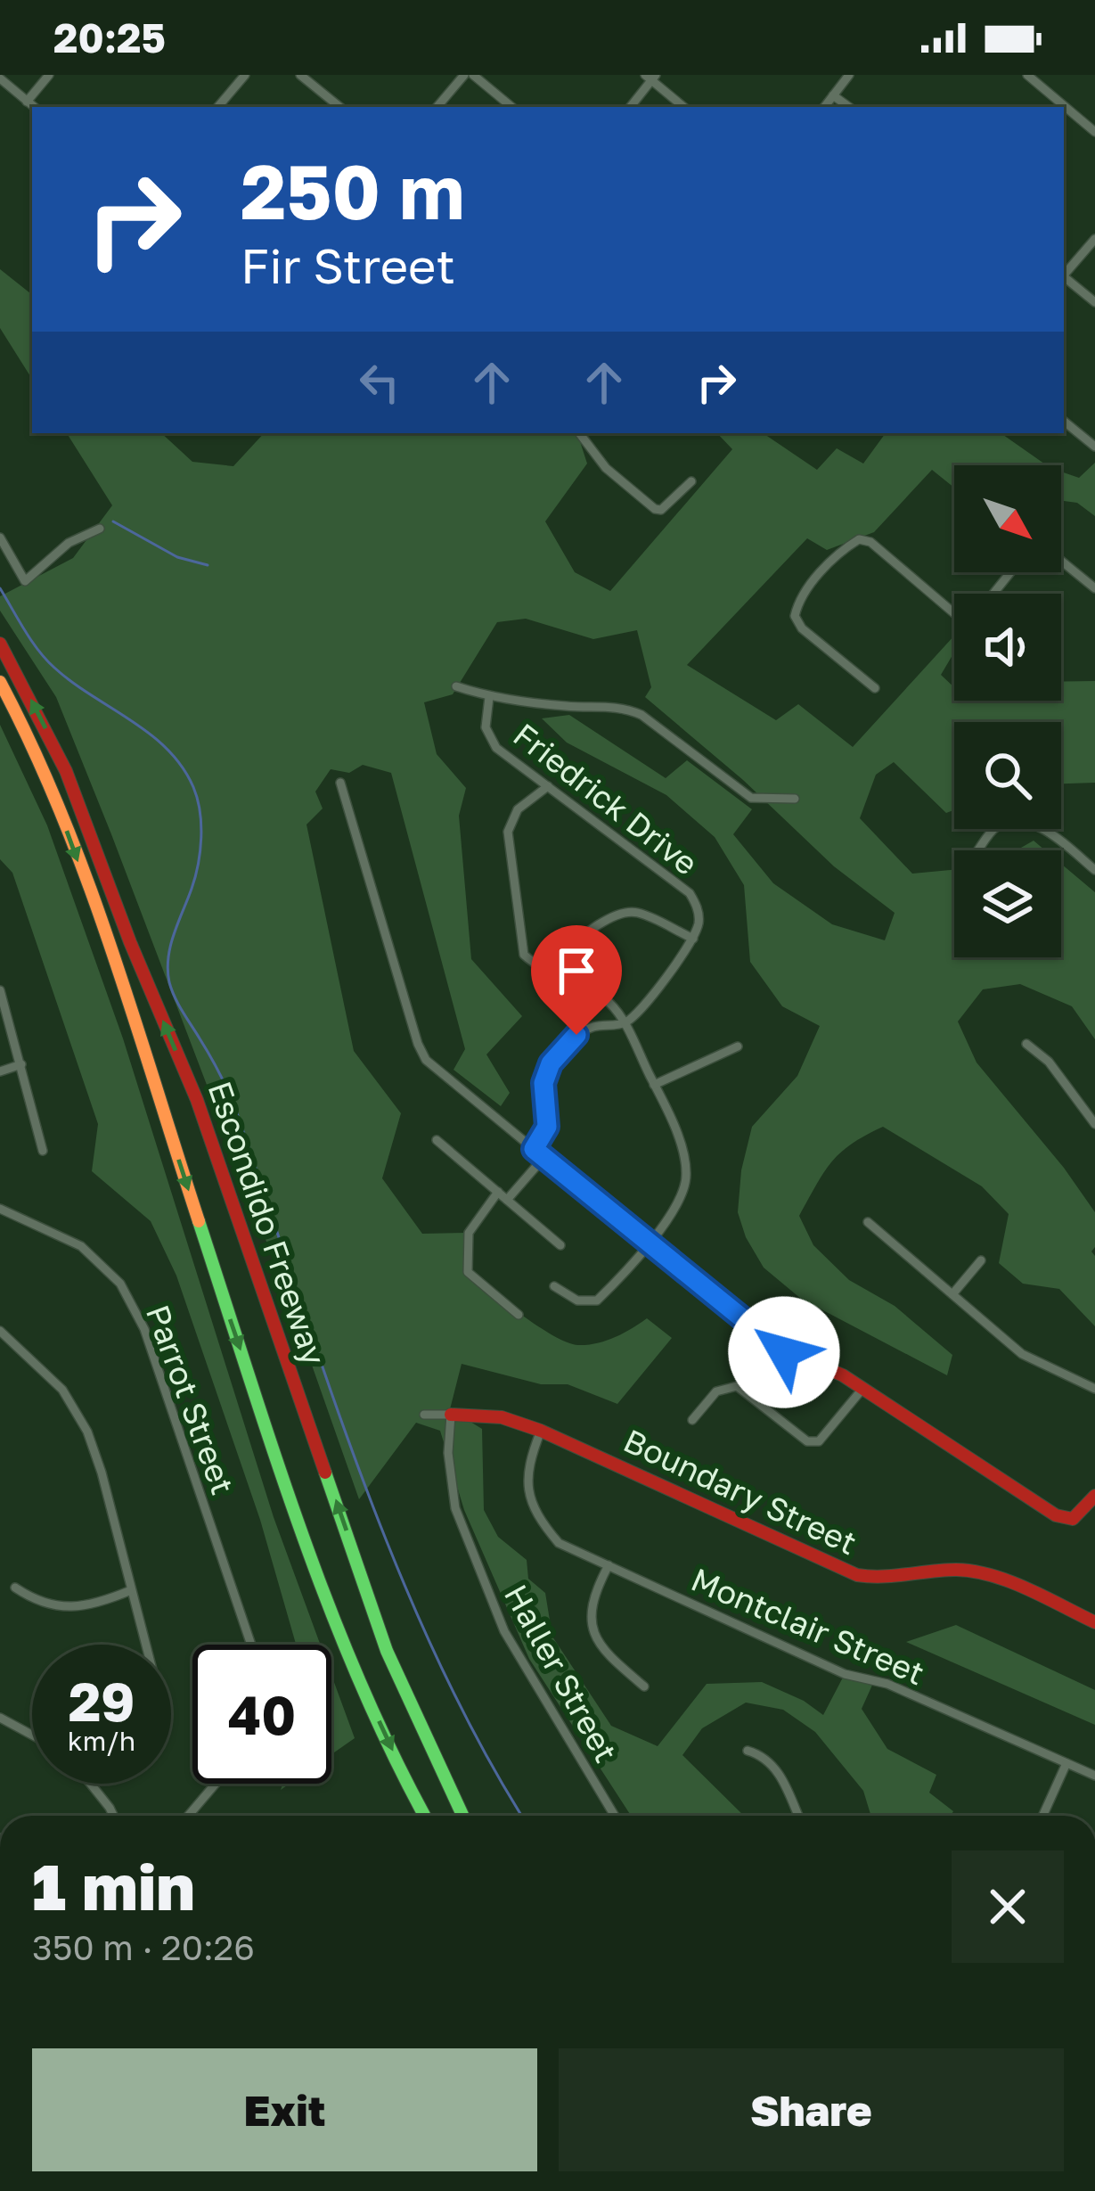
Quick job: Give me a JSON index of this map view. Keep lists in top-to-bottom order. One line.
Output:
{"streets":{"main road":["Escondido Freeway","Boundary Street"],"street":["Friedrick Drive","Parrot Street","Montclair Street","Haller Street"]},"crossings":[["Boundary Street","Montclair Street"],["Boundary Street","Haller Street"]],"north":"bottom right","page":{"status":"20:25","turn":["250 m","Fir Street"],"speed":"29 km/h","limit":"40","heading":["1 min","350 m · 20:26"],"buttons":["Exit","Share"]}}
